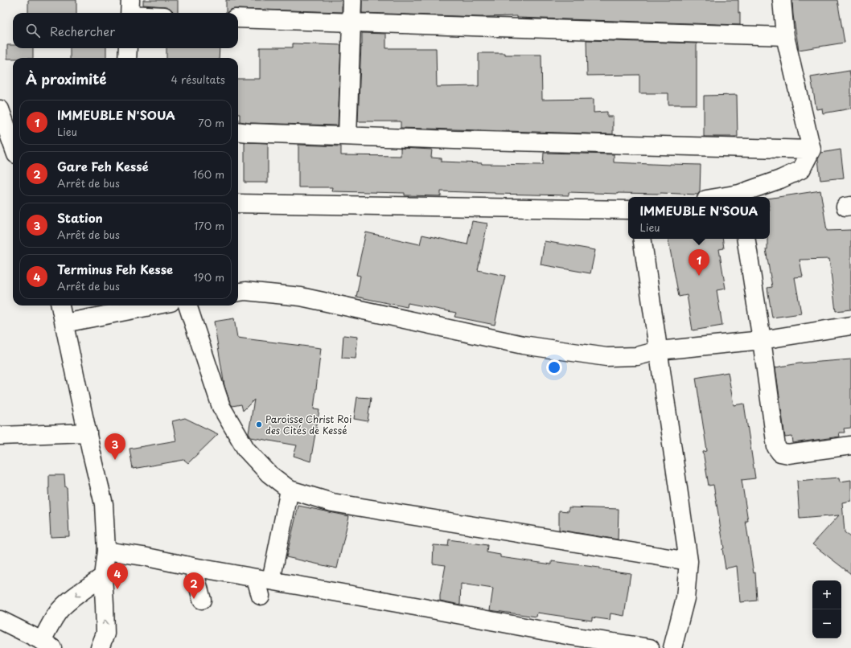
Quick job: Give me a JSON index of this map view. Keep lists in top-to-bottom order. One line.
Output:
{"places":["Paroisse Christ Roi des Cités de Kessé"],"page":{"search":"Rechercher","heading":["À proximité","4 résultats"],"list":[{"mark":"1","name":"IMMEUBLE N'SOUA","note":"Lieu","value":"70 m"},{"mark":"2","name":"Gare Feh Kessé","note":"Arrêt de bus","value":"160 m"},{"mark":"3","name":"Station","note":"Arrêt de bus","value":"170 m"},{"mark":"4","name":"Terminus Feh Kesse","note":"Arrêt de bus","value":"190 m"}],"popup":["IMMEUBLE N'SOUA","Lieu"],"pins":["1","3","4","2"],"map_buttons":["+","−"]}}
